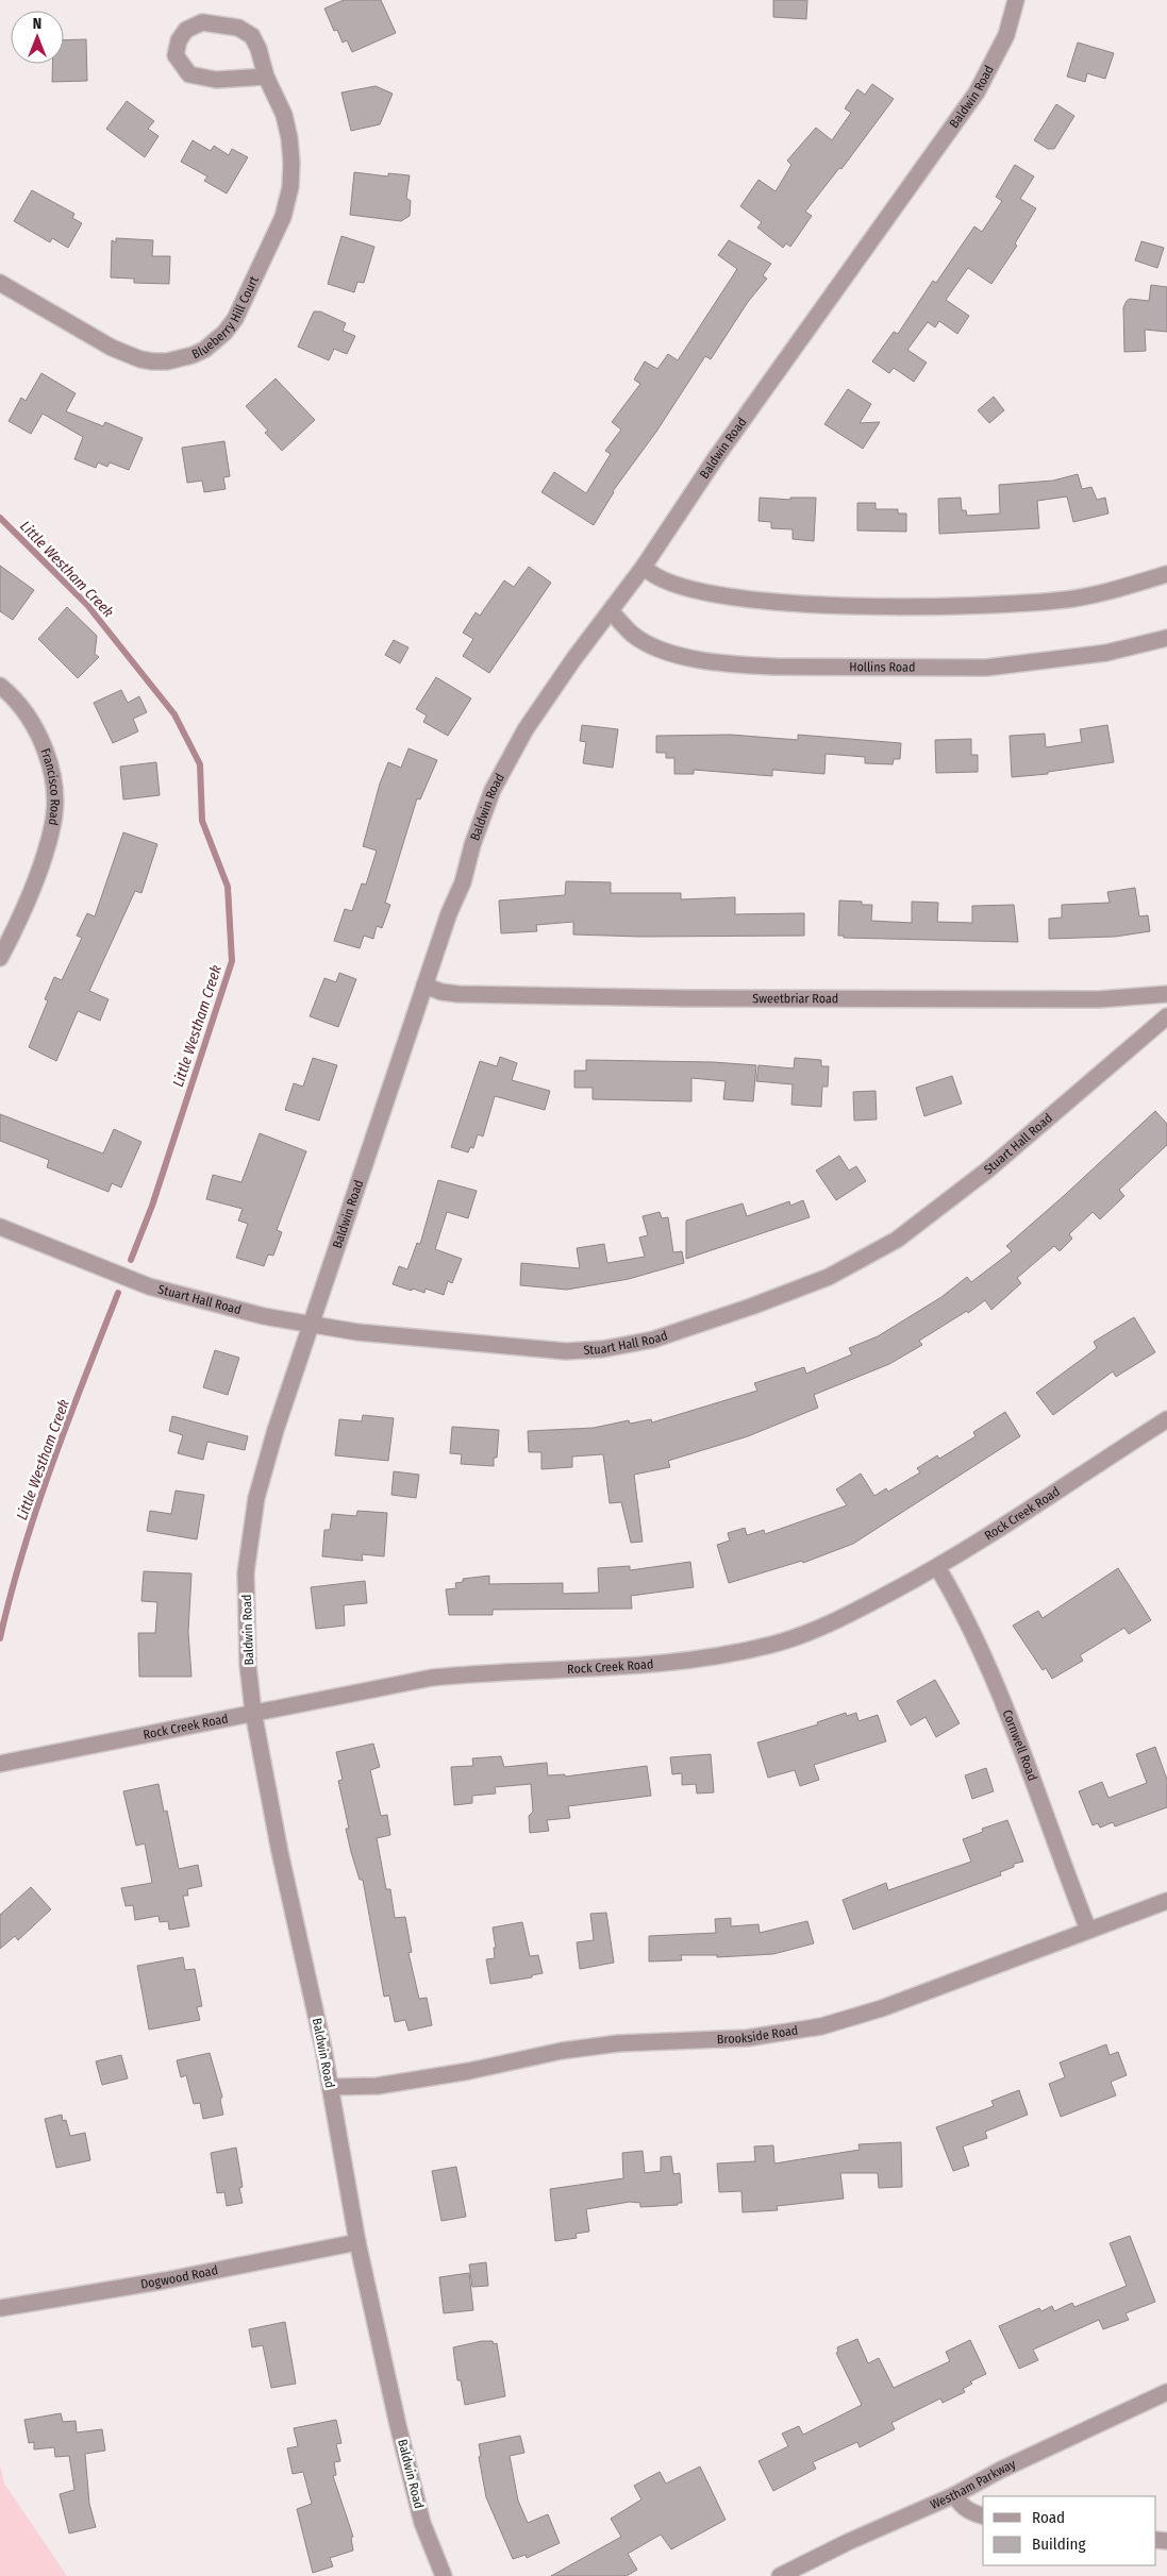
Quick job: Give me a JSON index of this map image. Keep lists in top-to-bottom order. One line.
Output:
{"streets":{"street":["Baldwin Road","Blueberry Hill Court","Hollins Road","Francisco Road","Sweetbriar Road","Stuart Hall Road","Rock Creek Road","Cornwell Road","Brookside Road","Dogwood Road","Westham Parkway"]},"crossings":[["Baldwin Road","Hollins Road"],["Baldwin Road","Sweetbriar Road"],["Baldwin Road","Stuart Hall Road"],["Baldwin Road","Rock Creek Road"],["Baldwin Road","Brookside Road"],["Baldwin Road","Dogwood Road"],["Rock Creek Road","Cornwell Road"],["Cornwell Road","Brookside Road"]],"water":["Little Westham Creek"],"legend":["Road","Building"],"north":"top"}
